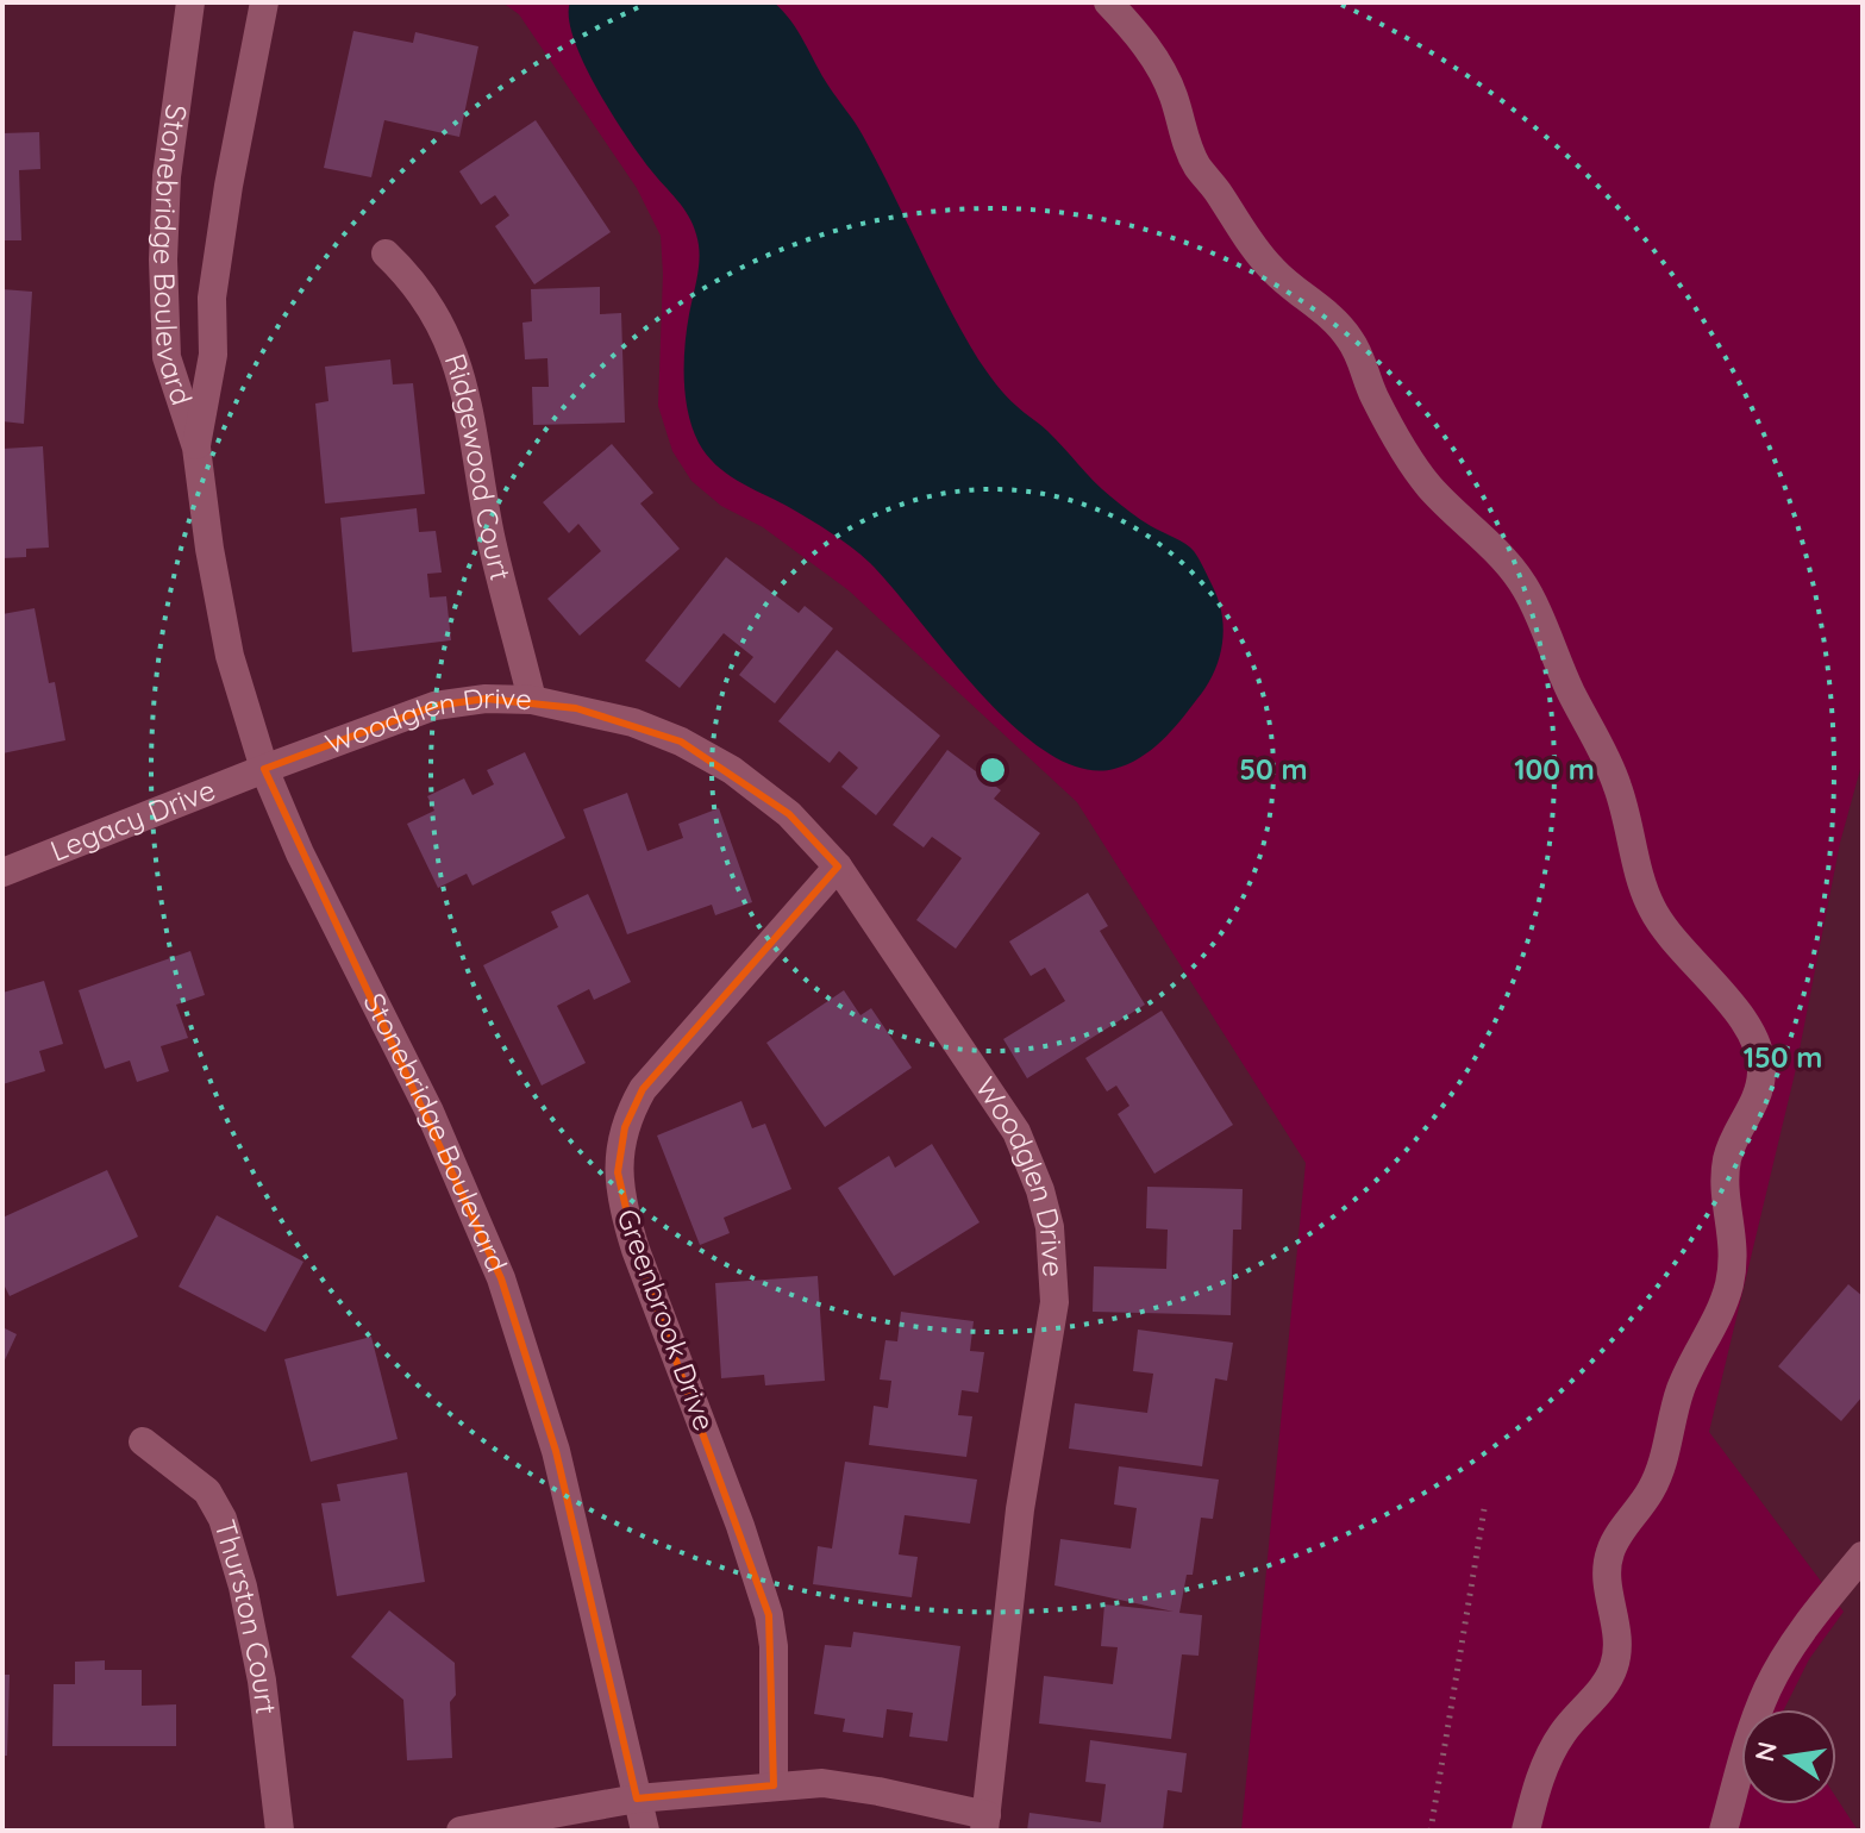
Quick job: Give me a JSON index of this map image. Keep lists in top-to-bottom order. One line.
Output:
{"streets":{"street":["Stonebridge Boulevard","Ridgewood Court","Woodglen Drive","Legacy Drive","Greenbrook Drive","Thurston Court"]},"crossings":[["Stonebridge Boulevard","Woodglen Drive"],["Stonebridge Boulevard","Legacy Drive"],["Ridgewood Court","Woodglen Drive"],["Woodglen Drive","Legacy Drive"],["Woodglen Drive","Greenbrook Drive"]],"north":"left","rings":["50 m","100 m","150 m"]}
